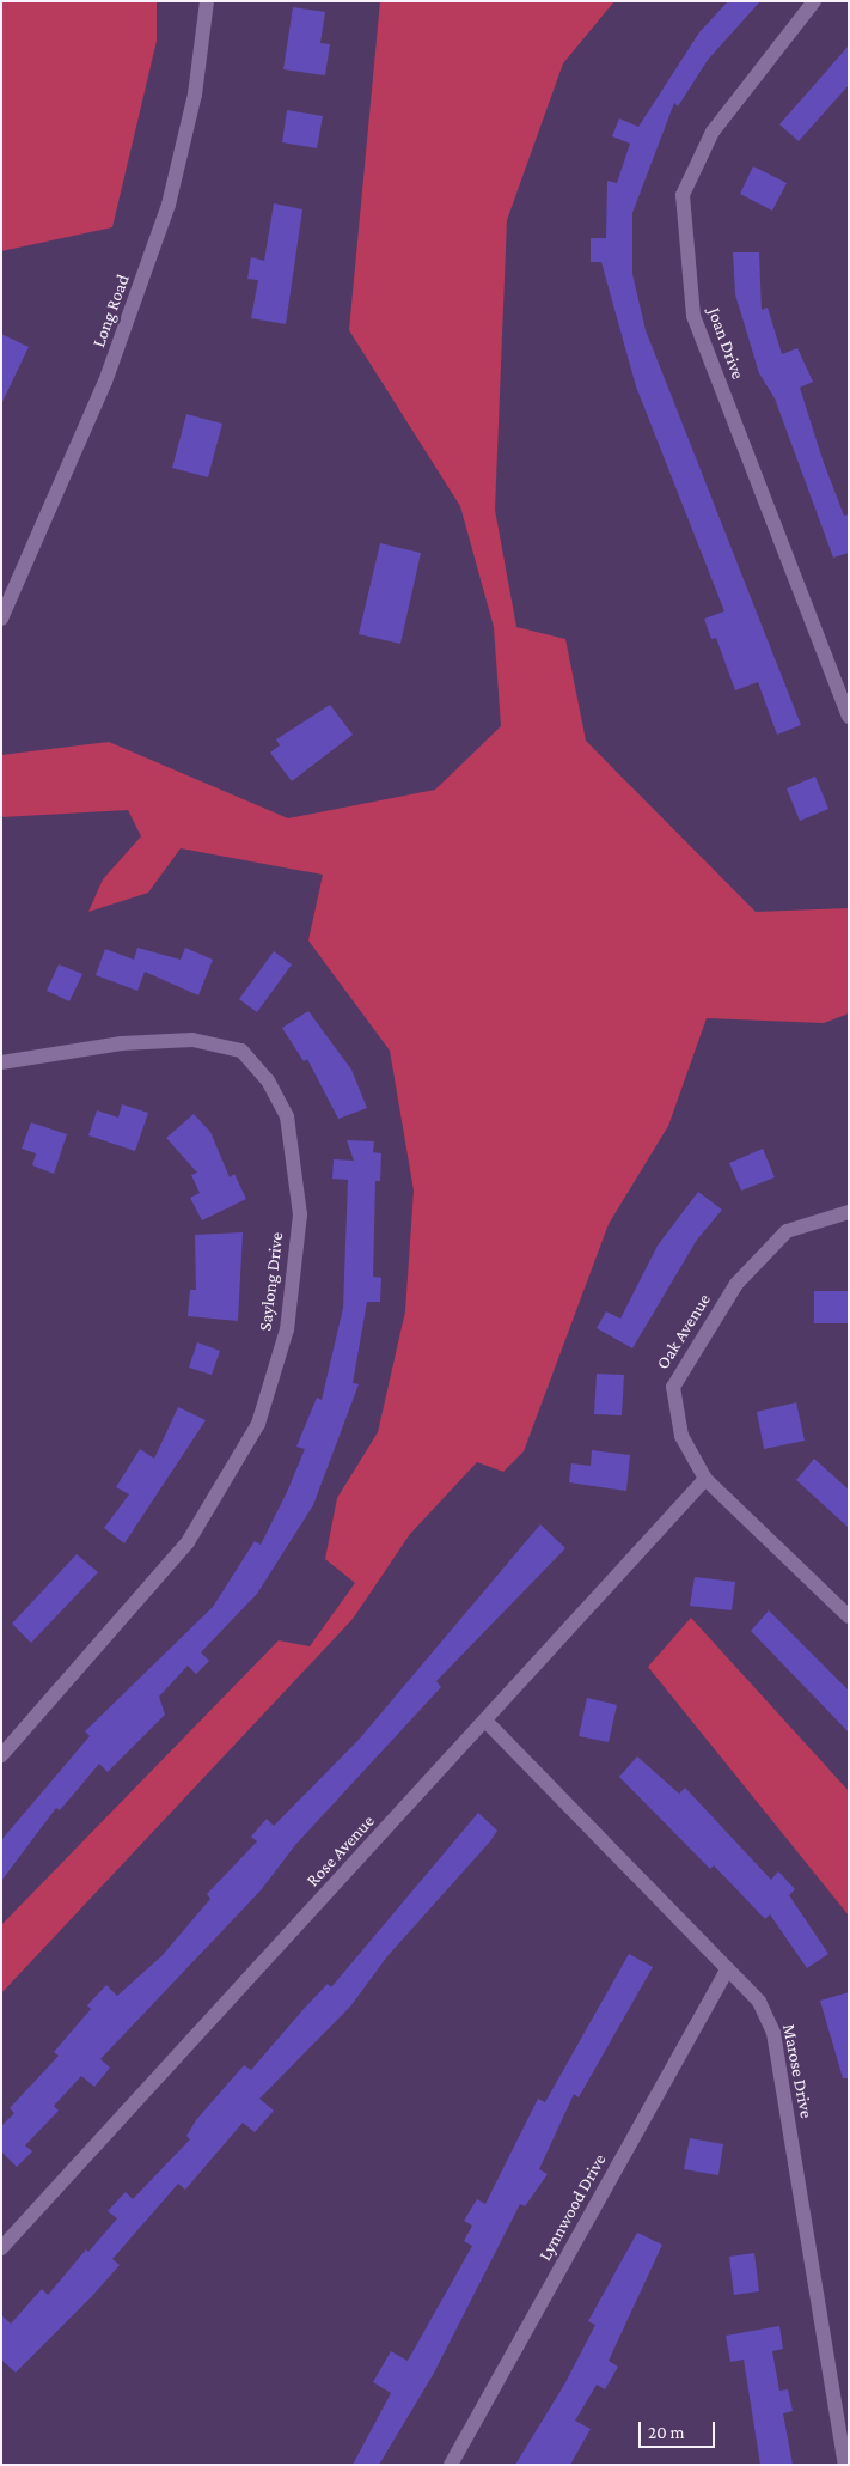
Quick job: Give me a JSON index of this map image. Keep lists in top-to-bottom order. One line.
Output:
{"streets":{"street":["Long Road","Joan Drive","Saylong Drive","Oak Avenue","Rose Avenue","Marose Drive","Lynnwood Drive"]},"crossings":[["Oak Avenue","Rose Avenue"],["Rose Avenue","Marose Drive"],["Marose Drive","Lynnwood Drive"]],"scale_bar":"20 m"}
